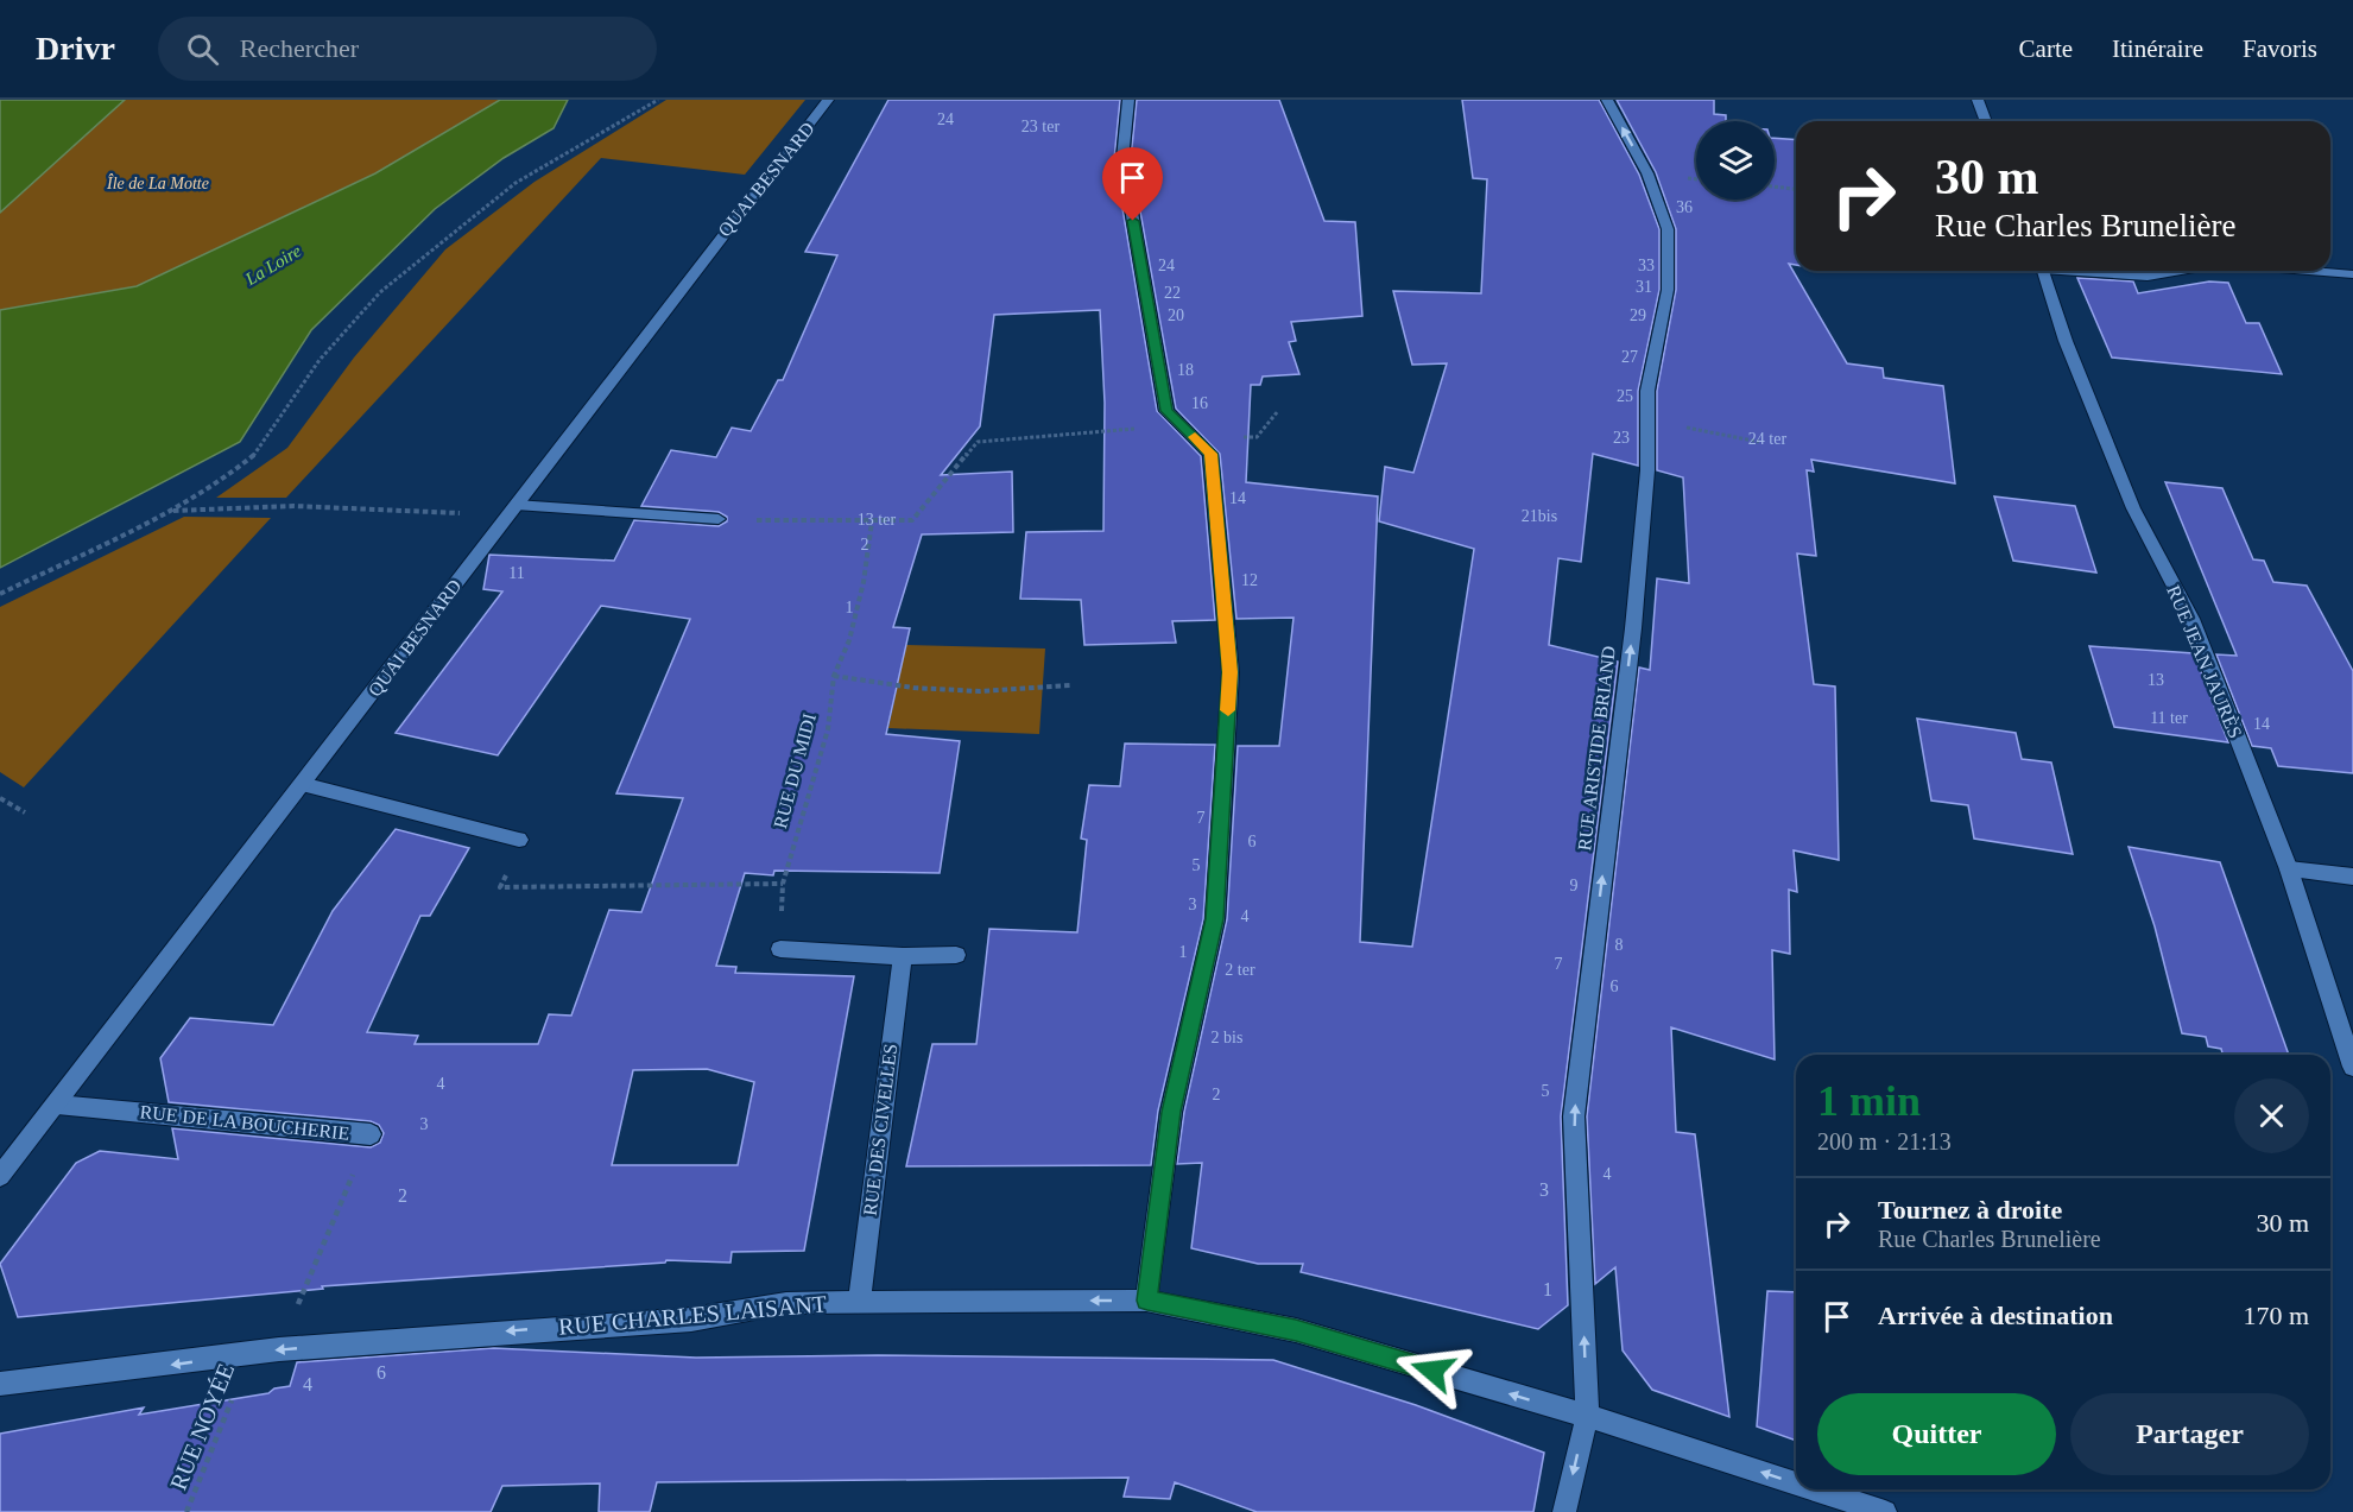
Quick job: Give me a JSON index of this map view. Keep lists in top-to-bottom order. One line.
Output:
{"streets":{"street":["QUAI BESNARD","RUE JEAN JAURÈS","RUE ARISTIDE BRIAND","RUE DE LA BOUCHERIE","RUE DES CIVELLES","RUE CHARLES LAISANT"],"path":["RUE DU MIDI","RUE NOYÉE"]},"crossings":[["QUAI BESNARD","RUE DE LA BOUCHERIE"],["RUE ARISTIDE BRIAND","RUE CHARLES LAISANT"],["RUE DE LA BOUCHERIE","RUE CHARLES LAISANT"],["RUE DES CIVELLES","RUE CHARLES LAISANT"],["RUE CHARLES LAISANT","RUE NOYÉE"]],"one_way":["RUE ARISTIDE BRIAND","RUE CHARLES LAISANT"],"water":["La Loire"],"parks":["Île de La Motte"],"house_numbers":["24","23 ter","36","24","33","31","22","20","29","27","18","25","16","23","24 ter","14","21bis","13 ter","2","11","12","1","13","11 ter","14","7","6","5","9","3","4","8","1","7","2 ter","6","2 bis","4","5","2","3","4","3","2","1","6","4"],"page":{"header":"Drivr","search":"Rechercher","nav":["Carte","Itinéraire","Favoris"],"turn":["30 m","Rue Charles Brunelière"],"heading":["1 min","200 m · 21:13"],"list":[{"name":"Tournez à droite","note":"Rue Charles Brunelière","value":"30 m"},{"name":"Arrivée à destination","value":"170 m"}],"buttons":["Quitter","Partager"]}}
